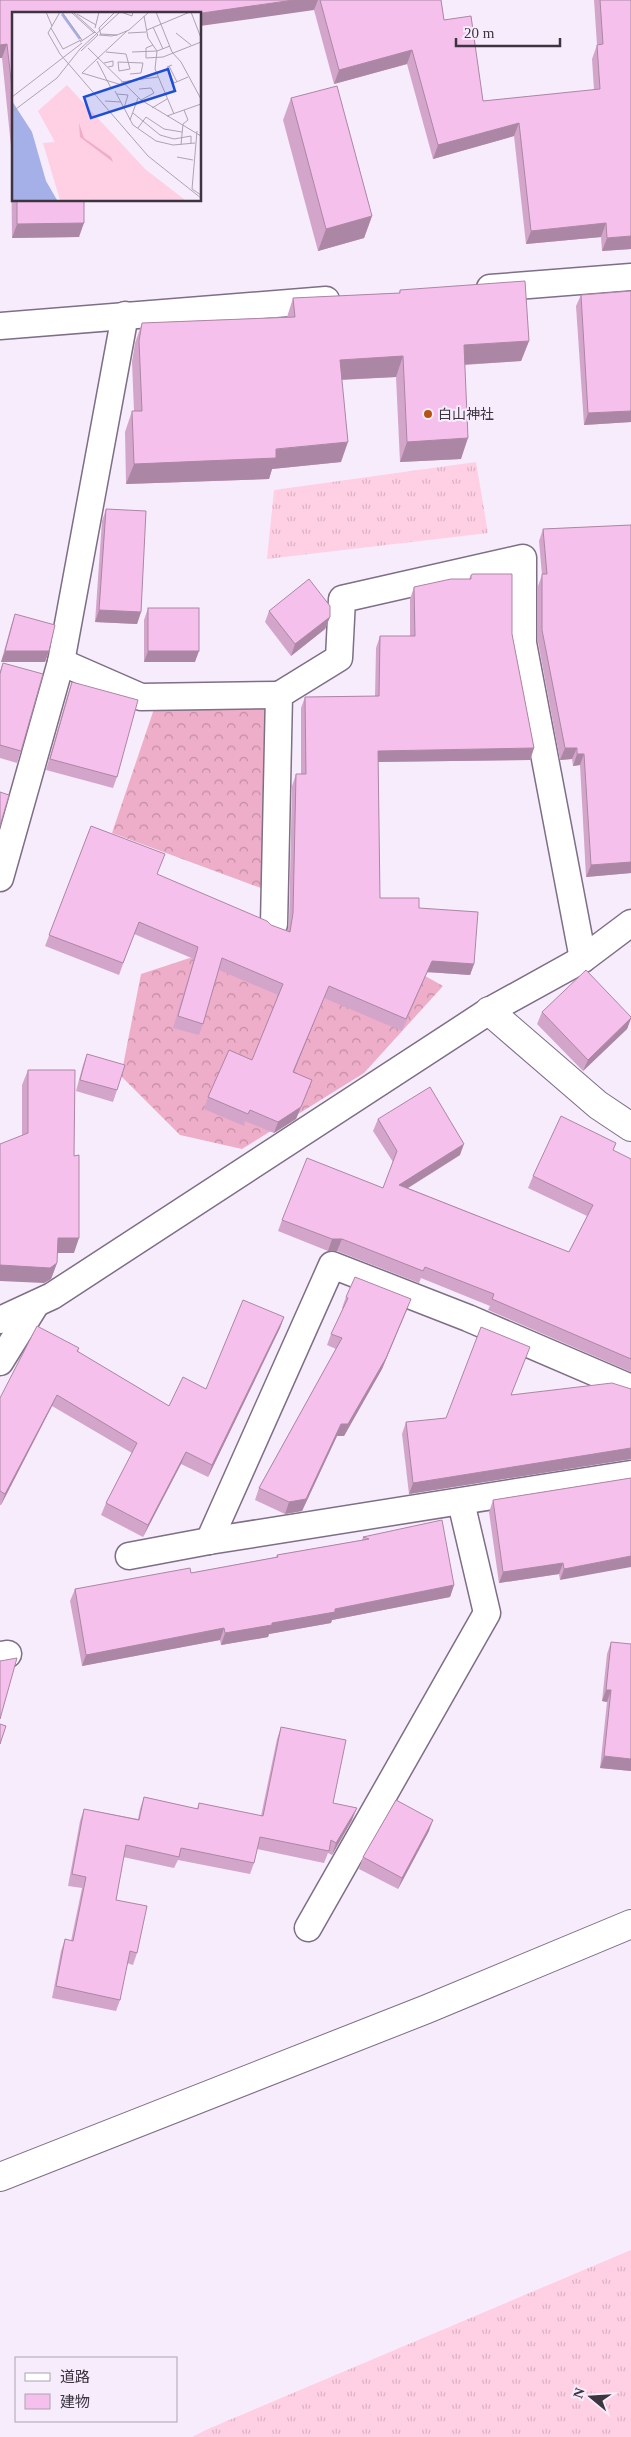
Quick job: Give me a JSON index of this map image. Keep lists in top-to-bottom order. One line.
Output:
{"places":["白山神社"],"legend":["道路","建物"],"scale_bar":"20 m","north":"left"}
